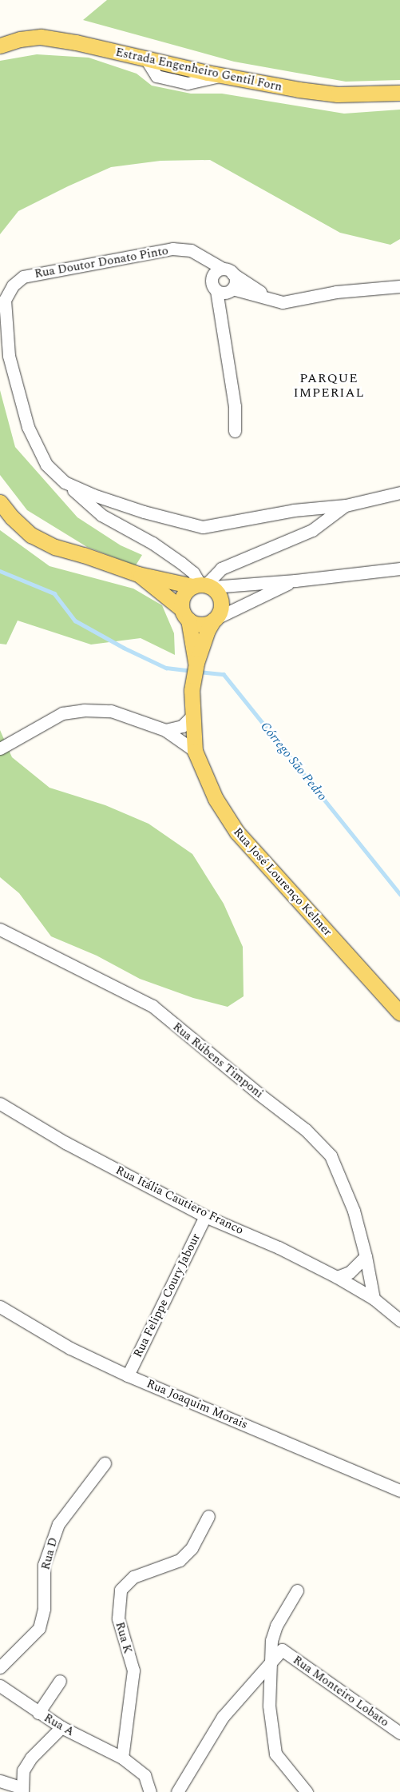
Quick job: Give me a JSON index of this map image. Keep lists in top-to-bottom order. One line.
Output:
{"streets":{"main road":["Estrada Engenheiro Gentil Forn","Rua José Lourenço Kelmer"],"street":["Rua Doutor Donato Pinto","Rua Rúbens Timponi","Rua Itália Cautiero Franco","Rua Felippe Coury Jabour","Rua Joaquim Morais","Rua D","Rua K","Rua Monteiro Lobato","Rua A"]},"crossings":[["Rua Doutor Donato Pinto","Rua José Lourenço Kelmer"],["Rua Rúbens Timponi","Rua Itália Cautiero Franco"],["Rua Itália Cautiero Franco","Rua Felippe Coury Jabour"],["Rua Felippe Coury Jabour","Rua Joaquim Morais"],["Rua K","Rua A"]],"districts":["PARQUE IMPERIAL"],"water":["Córrego São Pedro"]}
